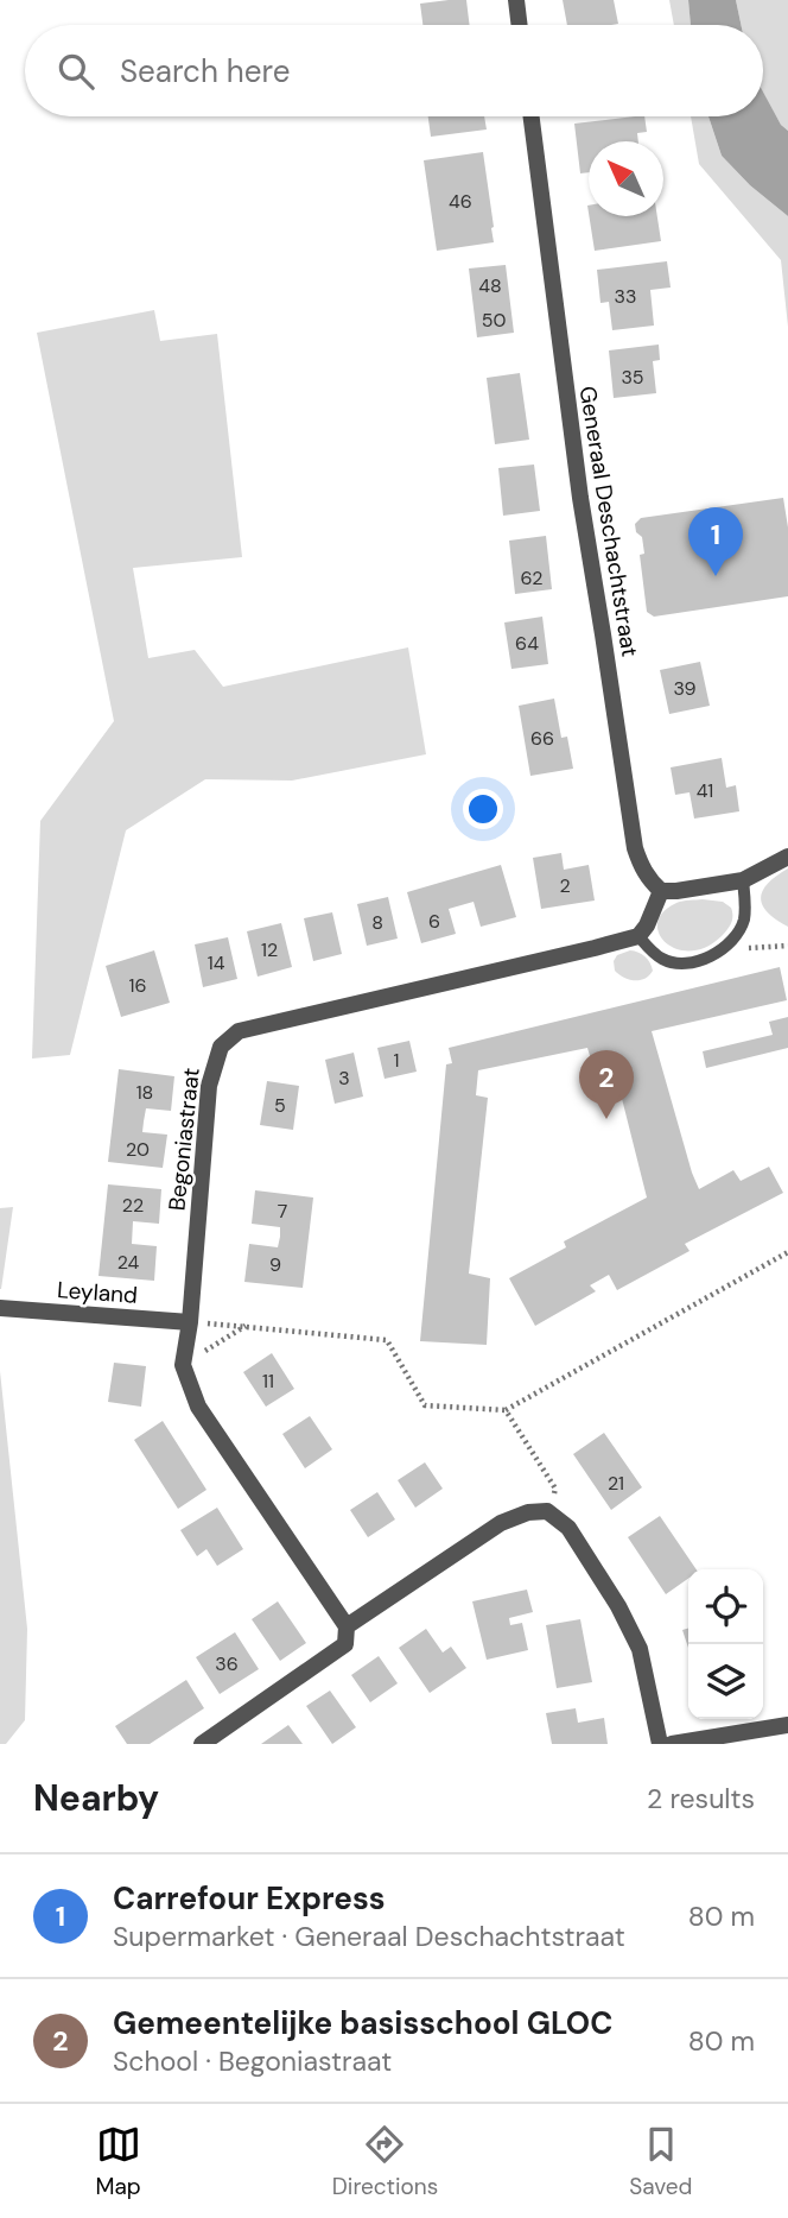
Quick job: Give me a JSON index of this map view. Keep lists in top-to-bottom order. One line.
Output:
{"streets":{"street":["Generaal Deschachtstraat","Begoniastraat","Leyland"]},"crossings":[["Begoniastraat","Leyland"]],"house_numbers":["46","48","33","50","35","62","64","39","66","41","2","6","8","12","14","16","1","3","18","5","20","22","7","24","9","11","21","36"],"north":"top left","page":{"search":"Search here","pins":["1","2"],"heading":["Nearby","2 results"],"list":[{"mark":"1","name":"Carrefour Express","note":"Supermarket · Generaal Deschachtstraat","value":"80 m"},{"mark":"2","name":"Gemeentelijke basisschool GLOC","note":"School · Begoniastraat","value":"80 m"}],"nav":["Map","Directions","Saved"]}}
